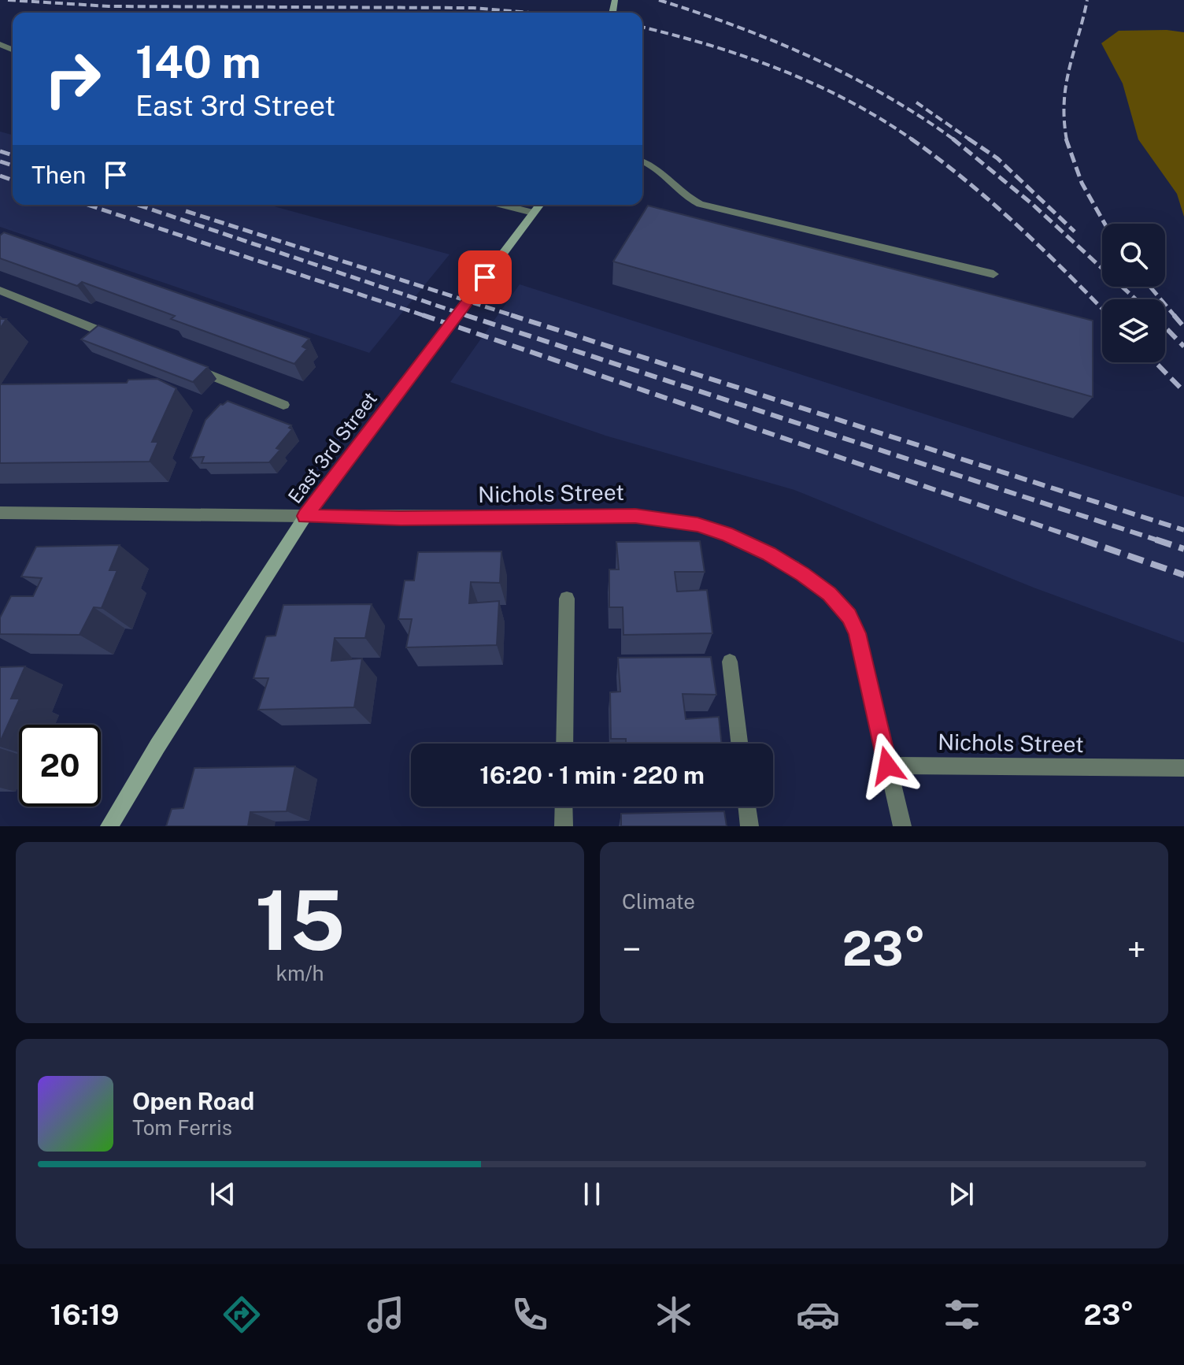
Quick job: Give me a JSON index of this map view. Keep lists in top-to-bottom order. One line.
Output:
{"streets":{"street":["East 3rd Street","Nichols Street"]},"crossings":[["East 3rd Street","Nichols Street"]],"page":{"turn":["140 m","East 3rd Street"],"then":"Then","limit":"20","trip":"16:20 · 1 min · 220 m","tile":[["15","km/h"],"Climate"],"heat":["−","23°","+"],"song":["Open Road","Tom Ferris"],"tabs":["16:19","23°"]}}
